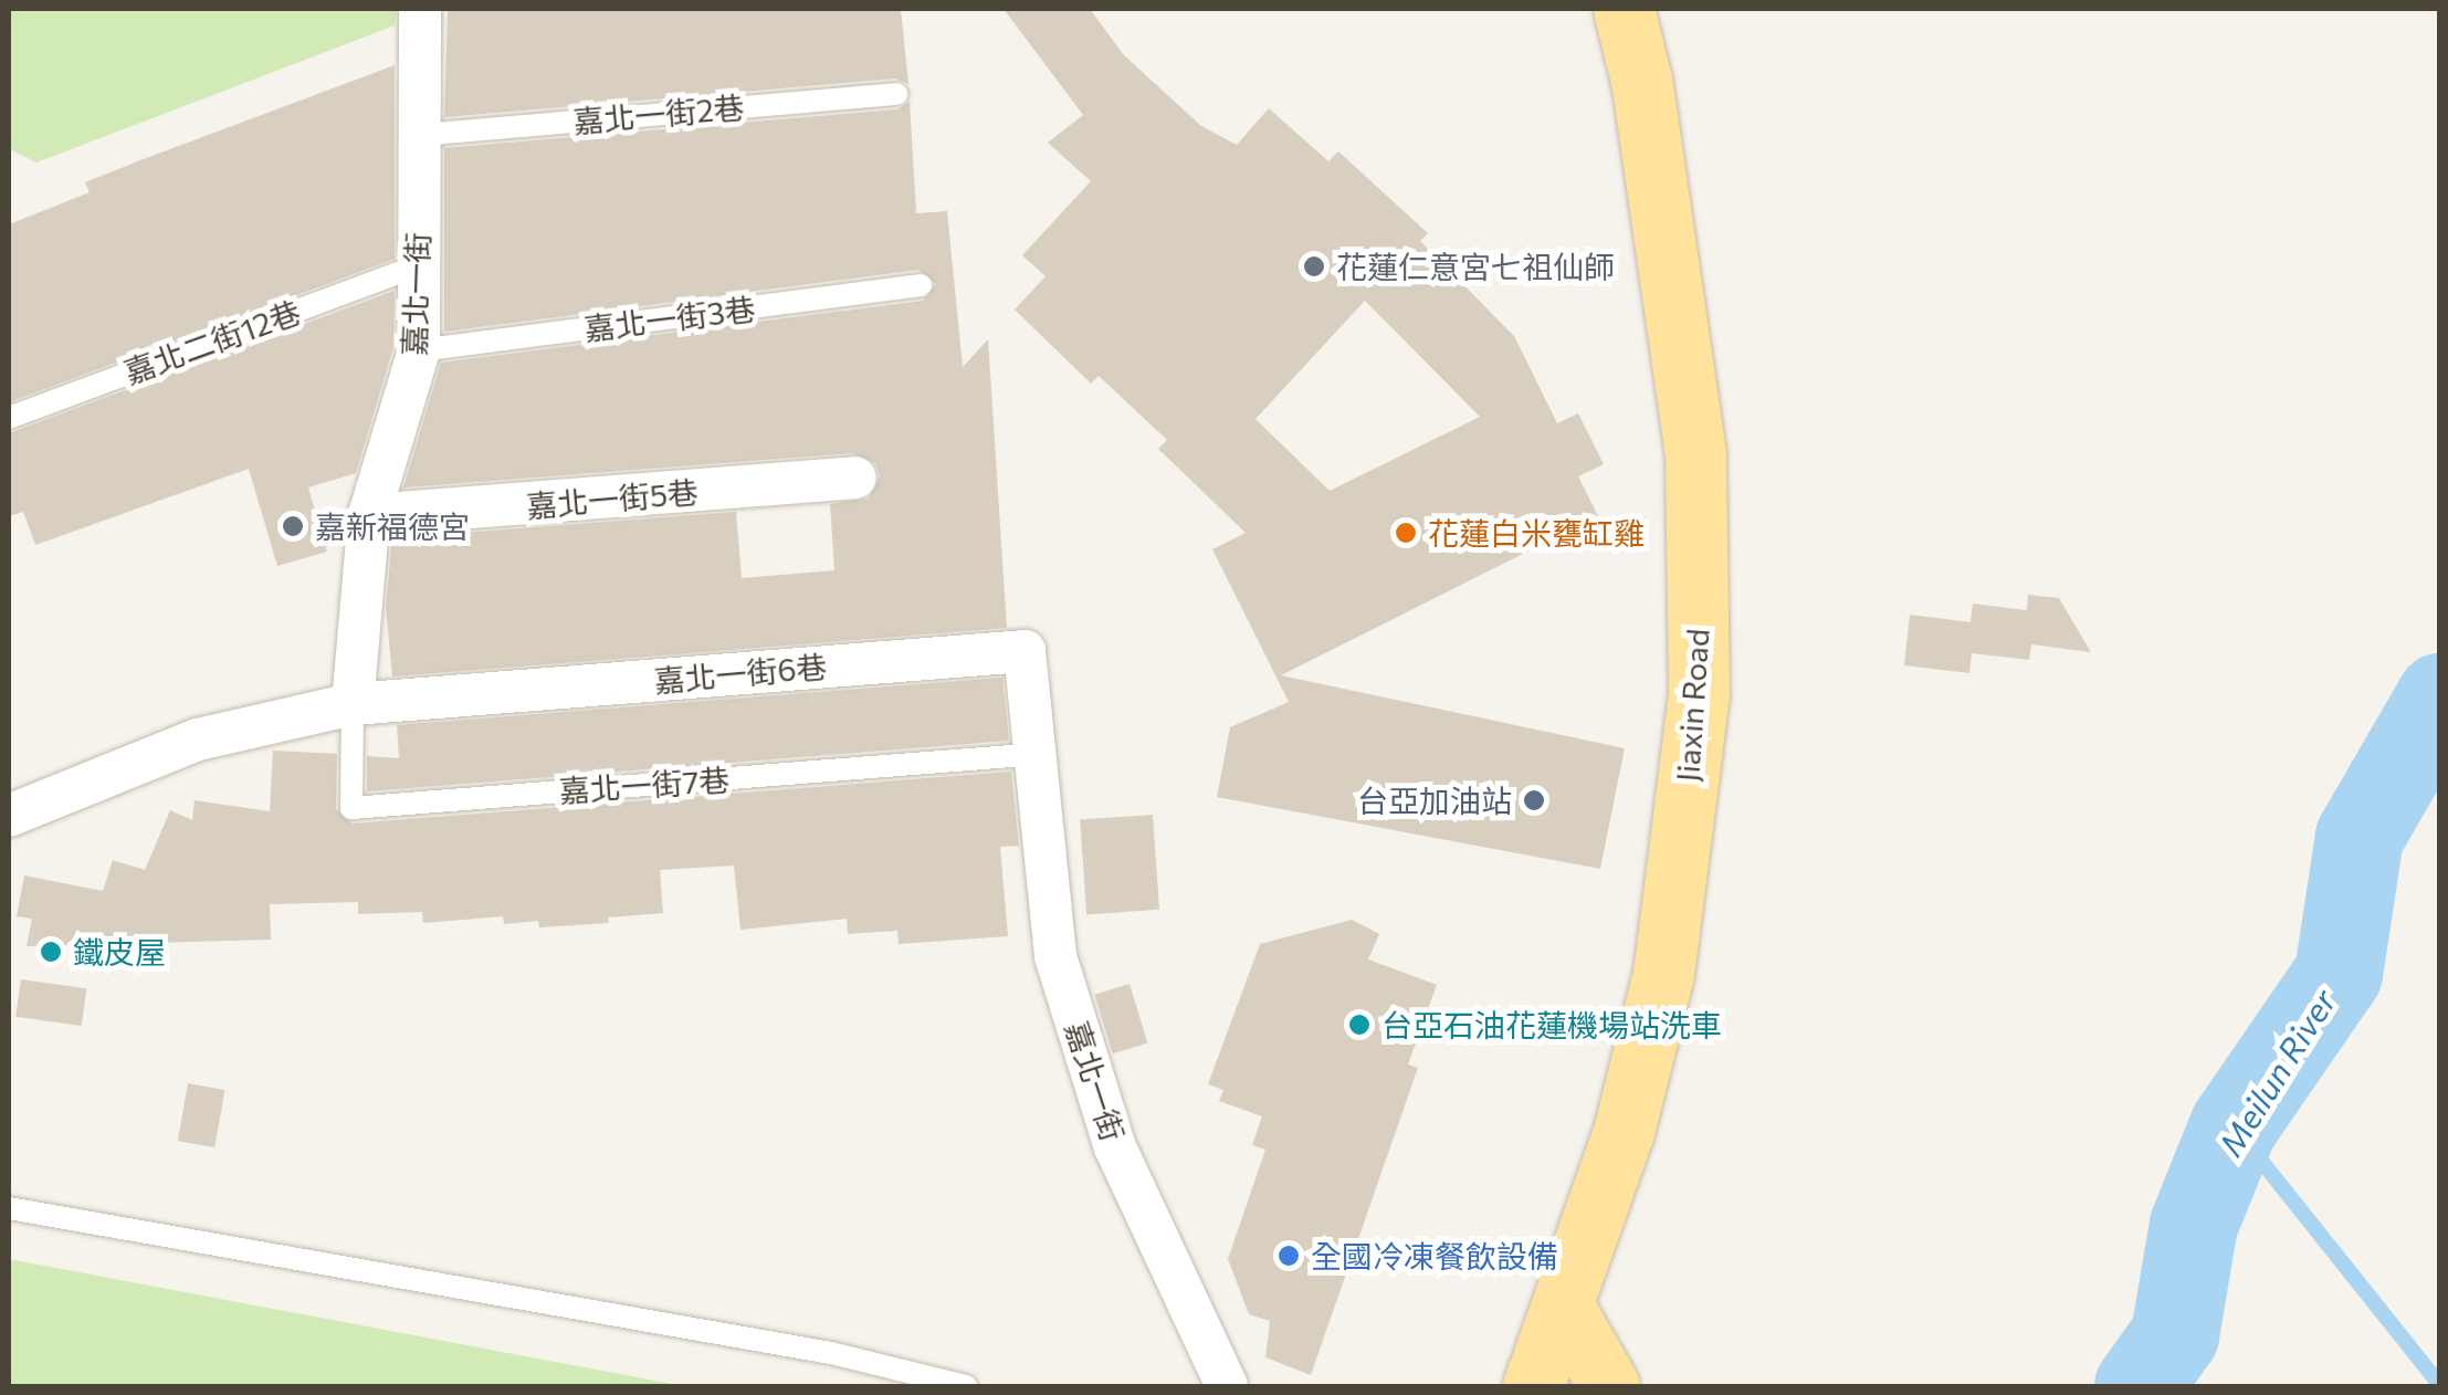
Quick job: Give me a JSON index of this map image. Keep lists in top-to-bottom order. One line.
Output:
{"streets":{"main road":["Jiaxin Road"],"street":["嘉北一街","嘉北一街5巷","嘉北一街6巷"],"lane":["嘉北一街2巷","嘉北一街3巷","嘉北二街12巷","嘉北一街7巷"]},"crossings":[["嘉北一街2巷","嘉北一街"],["嘉北一街","嘉北一街3巷"],["嘉北一街","嘉北二街12巷"],["嘉北一街","嘉北一街5巷"],["嘉北一街","嘉北一街6巷"],["嘉北一街","嘉北一街7巷"],["嘉北一街6巷","嘉北一街7巷"]],"water":["Meilun River"],"places":["花蓮仁意宮七祖仙師","嘉新福德宮","花蓮白米甕缸雞","台亞加油站","鐵皮屋","台亞石油花蓮機場站洗車","全國冷凍餐飲設備"]}
